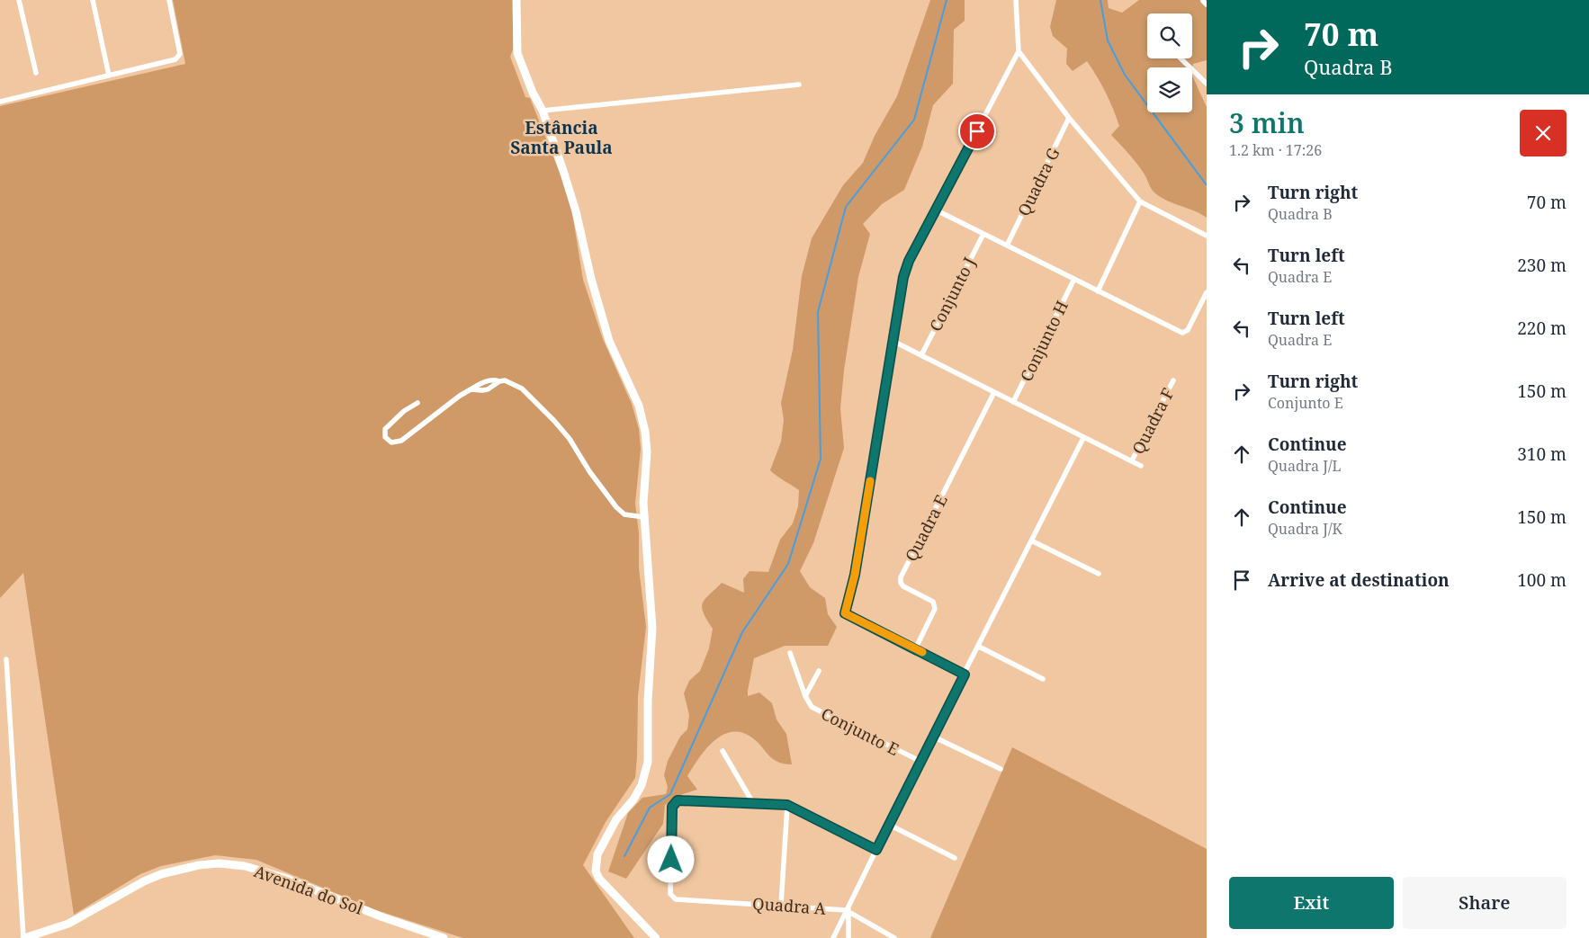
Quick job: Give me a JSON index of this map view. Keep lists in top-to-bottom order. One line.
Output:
{"streets":{"street":["Quadra G","Conjunto J","Conjunto H","Quadra F","Quadra E","Conjunto E","Avenida do Sol","Quadra A"]},"districts":["Estância Santa Paula"],"page":{"turn":["70 m","Quadra B"],"heading":["3 min","1.2 km · 17:26"],"list":[{"name":"Turn right","note":"Quadra B","value":"70 m"},{"name":"Turn left","note":"Quadra E","value":"230 m"},{"name":"Turn left","note":"Quadra E","value":"220 m"},{"name":"Turn right","note":"Conjunto E","value":"150 m"},{"name":"Continue","note":"Quadra J/L","value":"310 m"},{"name":"Continue","note":"Quadra J/K","value":"150 m"},{"name":"Arrive at destination","value":"100 m"}],"buttons":["Exit","Share"]}}
